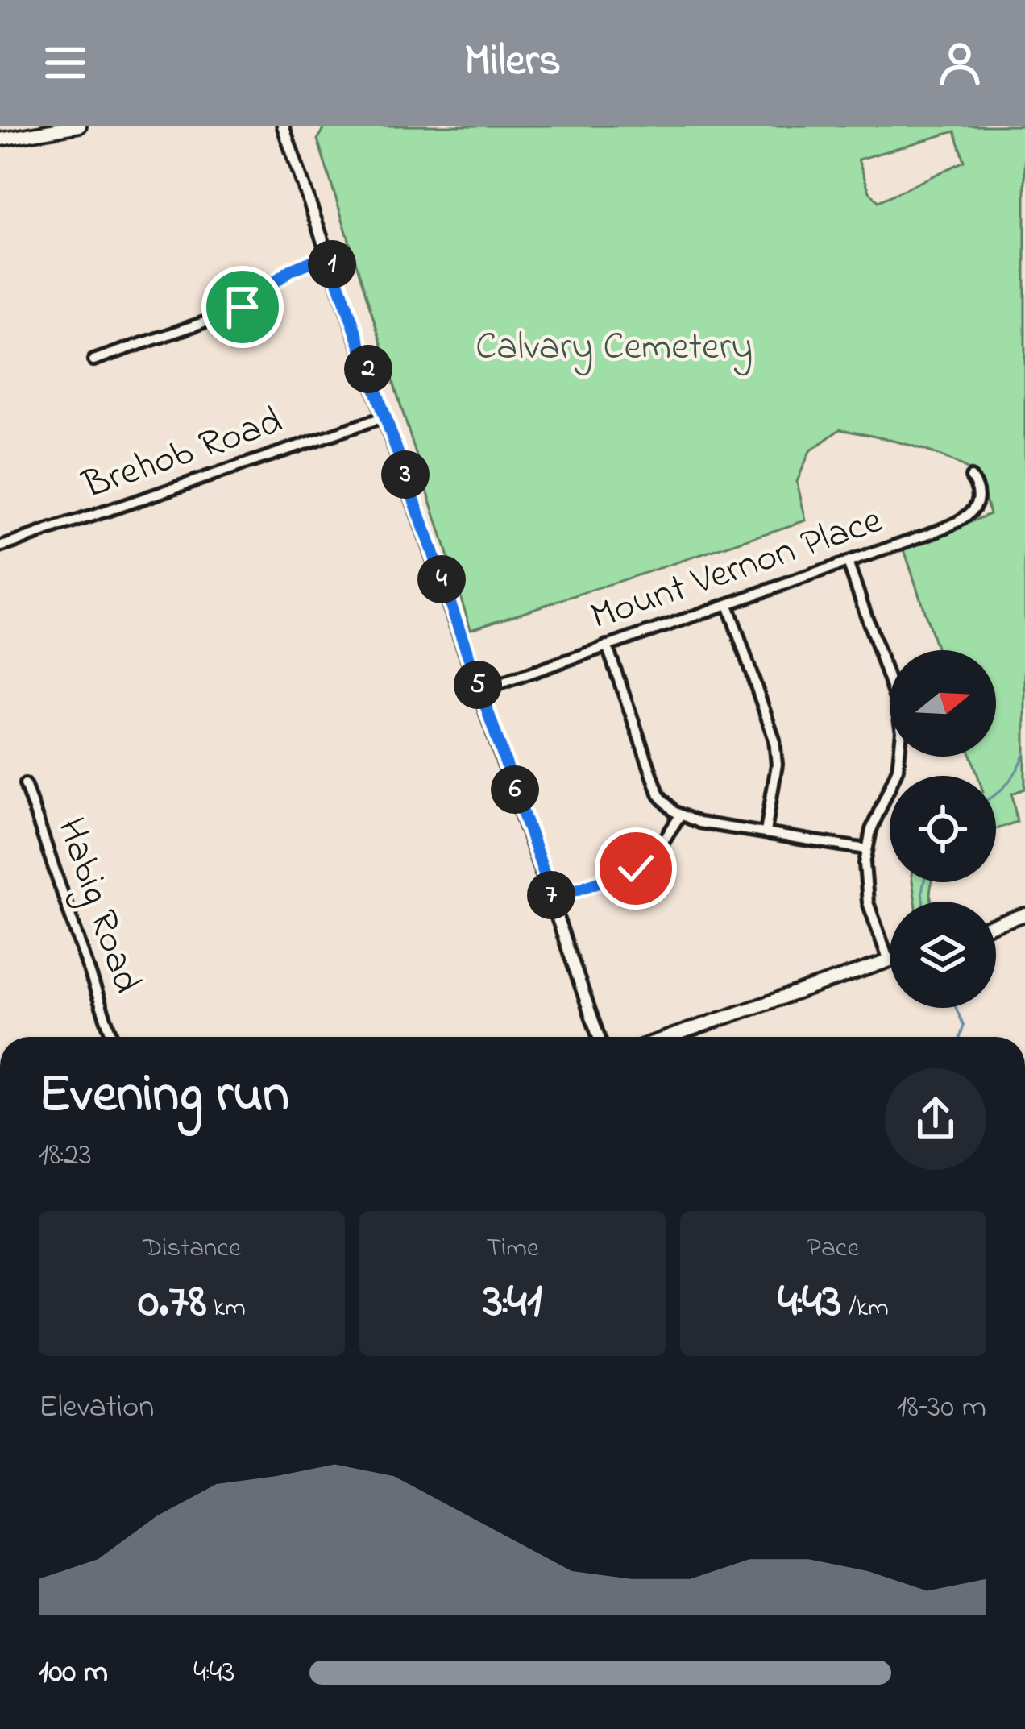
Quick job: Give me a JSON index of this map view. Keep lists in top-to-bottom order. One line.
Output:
{"streets":{"street":["Brehob Road","Mount Vernon Place","Habig Road"]},"parks":["Calvary Cemetery"],"north":"right","page":{"header":"Milers","pins":["1","2","3","4","5","6","7"],"heading":["Evening run","18:23"],"stats":[["Distance","0.78 km"],["Time","3:41"],["Pace","4:43 /km"]],"chart":["Elevation","18–30 m"],"list":[{"name":"100 m","note":"4:43"}]}}
